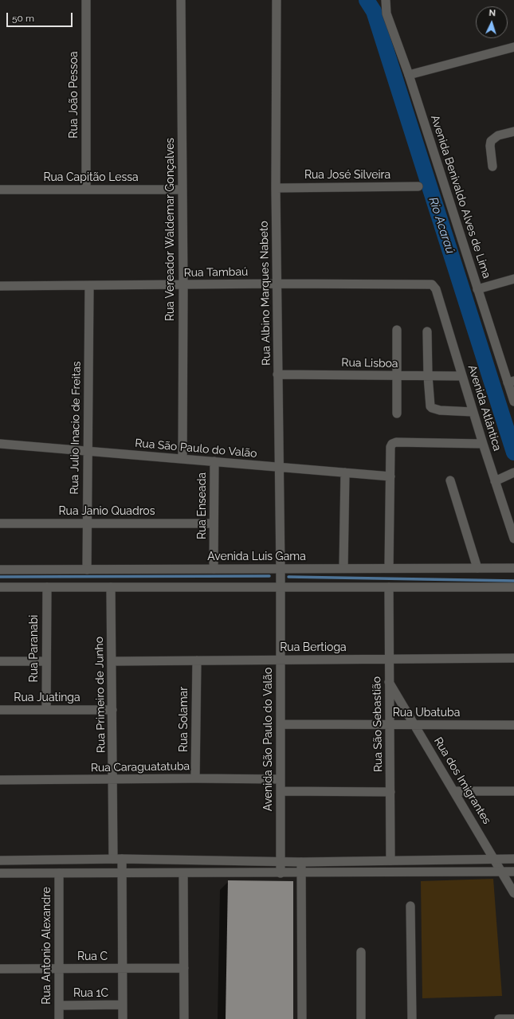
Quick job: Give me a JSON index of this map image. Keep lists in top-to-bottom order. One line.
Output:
{"streets":{"street":["Rua João Pessoa","Rua José Silveira","Rua Capitão Lessa","Avenida Benivaldo Alves de Lima","Rua Vereador Waldemar Gonçalves","Rua Tambaú","Rua Albino Marques Nabeto","Rua Lisboa","Avenida Atlântica","Rua Julio Inacio de Freitas","Rua São Paulo do Valão","Rua Enseada","Rua Janio Quadros","Avenida Luis Gama","Rua Bertioga","Rua Paranabi","Rua Primeiro de Junho","Rua Juatinga","Rua Ubatuba","Rua Solamar","Rua São Sebastião","Avenida São Paulo do Valão","Rua Caraguatatuba","Rua dos Imigrantes","Rua Antonio Alexandre","Rua C","Rua 1C"]},"crossings":[["Rua João Pessoa","Rua Capitão Lessa"],["Rua José Silveira","Rua Albino Marques Nabeto"],["Rua Capitão Lessa","Rua Vereador Waldemar Gonçalves"],["Rua Vereador Waldemar Gonçalves","Rua Tambaú"],["Rua Vereador Waldemar Gonçalves","Rua São Paulo do Valão"],["Rua Tambaú","Rua Albino Marques Nabeto"],["Rua Tambaú","Avenida Atlântica"],["Rua Tambaú","Rua Julio Inacio de Freitas"],["Rua Albino Marques Nabeto","Rua Lisboa"],["Rua Albino Marques Nabeto","Rua São Paulo do Valão"],["Rua Albino Marques Nabeto","Avenida Luis Gama"],["Rua Albino Marques Nabeto","Avenida São Paulo do Valão"],["Rua Lisboa","Avenida Atlântica"],["Rua Julio Inacio de Freitas","Rua São Paulo do Valão"],["Rua Julio Inacio de Freitas","Rua Janio Quadros"],["Rua Julio Inacio de Freitas","Avenida Luis Gama"],["Rua São Paulo do Valão","Rua Enseada"],["Rua Enseada","Rua Janio Quadros"],["Rua Enseada","Avenida Luis Gama"],["Rua Bertioga","Rua Primeiro de Junho"],["Rua Bertioga","Rua Solamar"],["Rua Bertioga","Rua São Sebastião"],["Rua Bertioga","Avenida São Paulo do Valão"],["Rua Paranabi","Rua Juatinga"],["Rua Primeiro de Junho","Rua Juatinga"],["Rua Primeiro de Junho","Rua Caraguatatuba"],["Rua Ubatuba","Rua São Sebastião"],["Rua Ubatuba","Avenida São Paulo do Valão"],["Rua Ubatuba","Rua dos Imigrantes"],["Rua Solamar","Rua Caraguatatuba"],["Rua São Sebastião","Rua dos Imigrantes"],["Avenida São Paulo do Valão","Rua Caraguatatuba"],["Rua Antonio Alexandre","Rua C"],["Rua Antonio Alexandre","Rua 1C"]],"water":["Rio Acaraú"],"scale_bar":"50 m","north":"top"}
